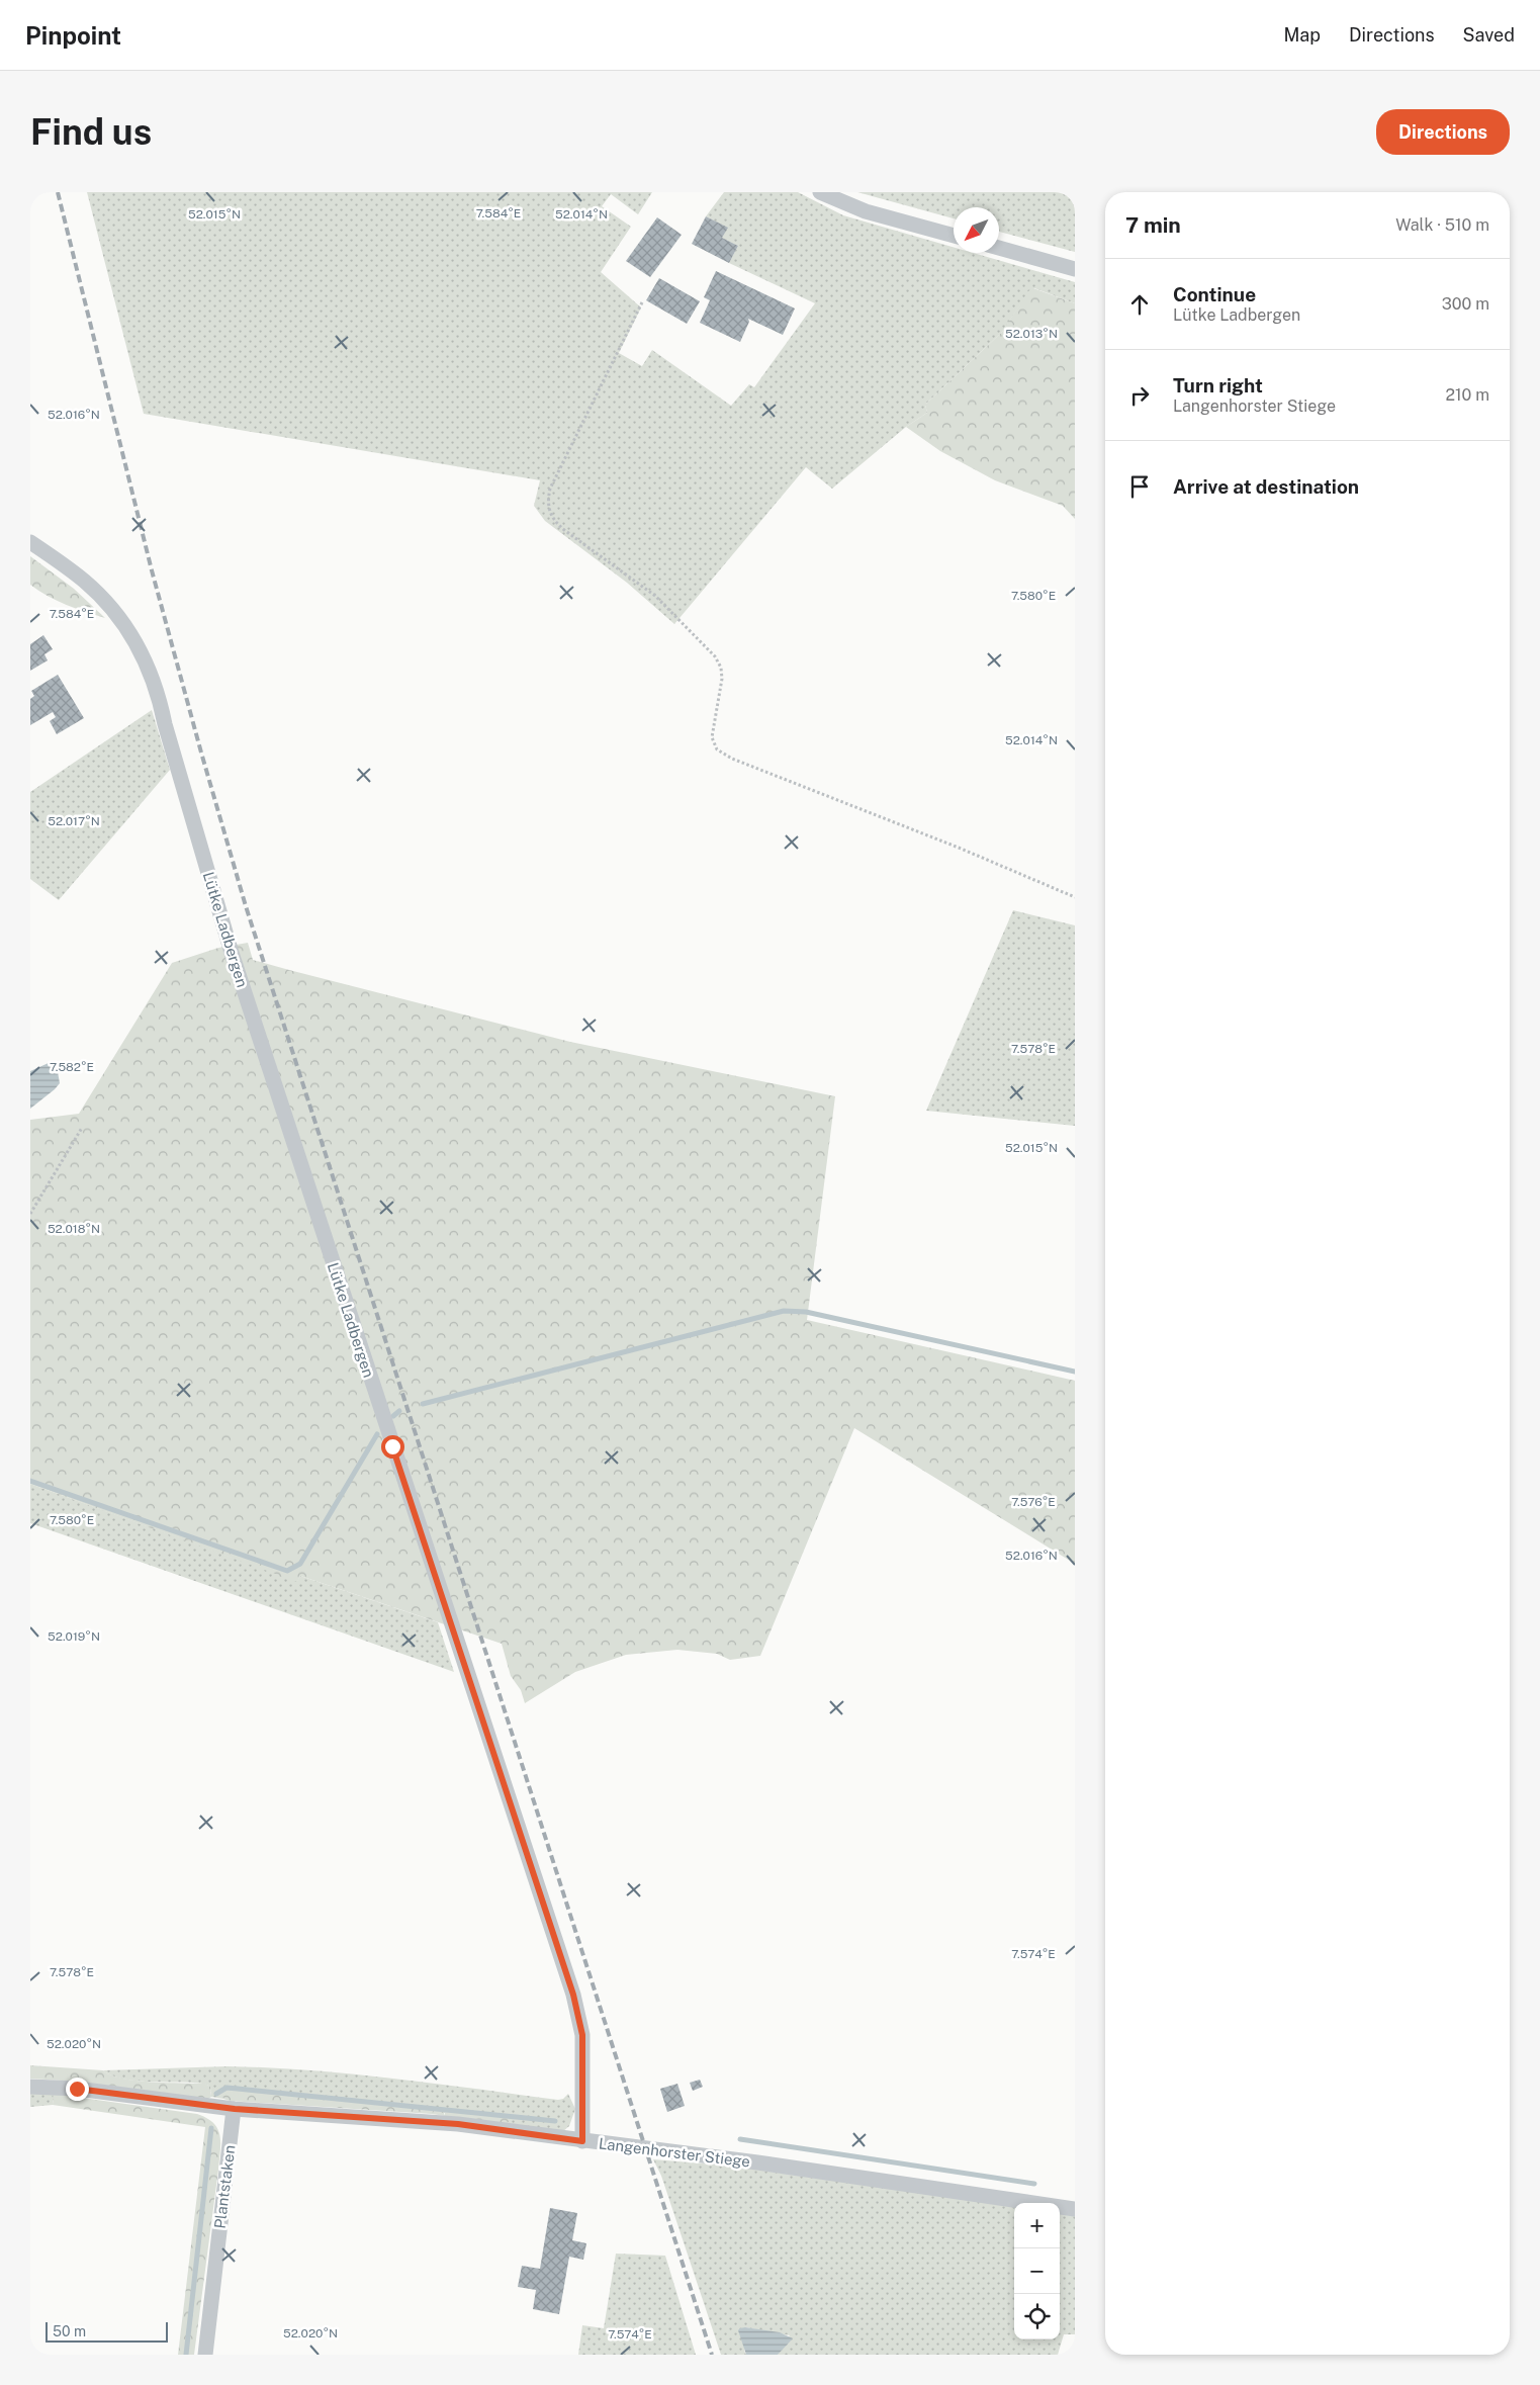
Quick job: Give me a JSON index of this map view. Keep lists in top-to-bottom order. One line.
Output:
{"streets":{"street":["Lütke Ladbergen","Langenhorster Stiege","Plantstaken"]},"crossings":[["Lütke Ladbergen","Langenhorster Stiege"],["Langenhorster Stiege","Plantstaken"]],"scale_bar":"50 m","north":"bottom left","page":{"header":"Pinpoint","nav":["Map","Directions","Saved"],"buttons":"Directions","title":"Find us","heading":["7 min","Walk · 510 m"],"list":[["Continue","Lütke Ladbergen","300 m"],["Turn right","Langenhorster Stiege","210 m"],"Arrive at destination"],"map_buttons":["+","−"],"scale":"50 m"},"coordinates":["7.584°E","52.014°N","52.015°N","52.013°N","52.016°N","7.580°E","52.017°N","7.578°E","7.582°E","52.018°N","7.576°E","52.019°N","7.574°E","52.020°N"]}
